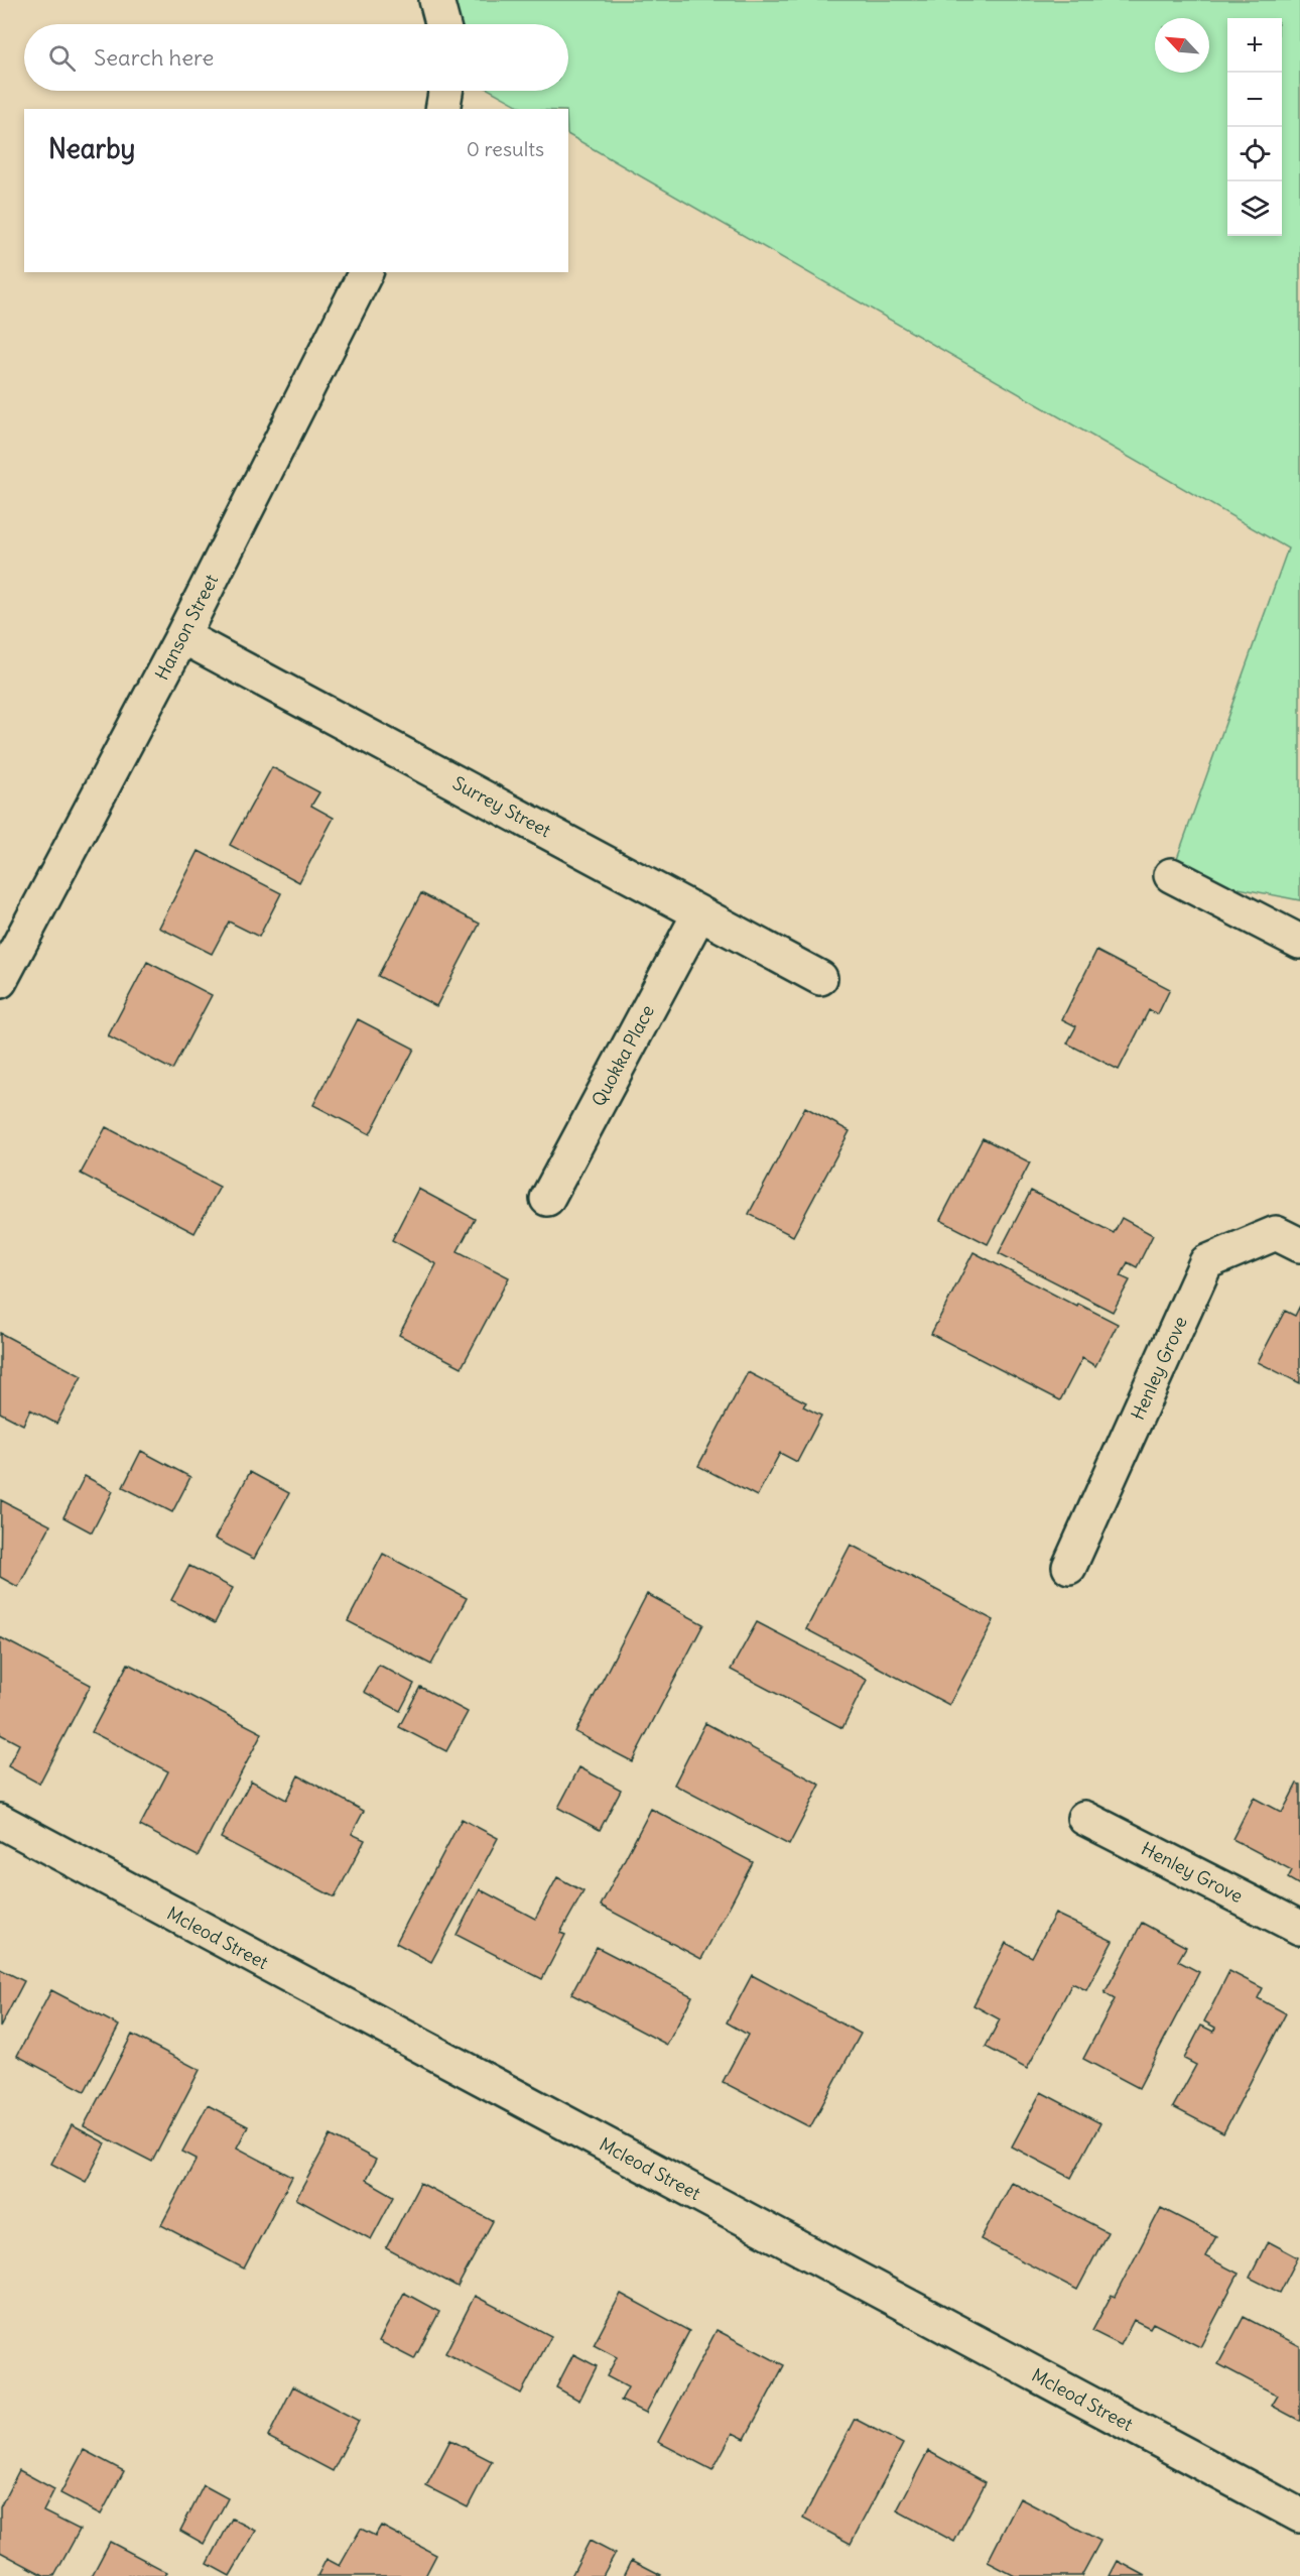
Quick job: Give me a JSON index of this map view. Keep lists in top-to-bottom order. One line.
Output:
{"streets":{"street":["Hanson Street","Surrey Street","Quokka Place","Henley Grove","Mcleod Street"]},"crossings":[["Hanson Street","Surrey Street"],["Surrey Street","Quokka Place"]],"north":"top left","page":{"map_buttons":["+","−"],"search":"Search here","heading":["Nearby","0 results"]}}
